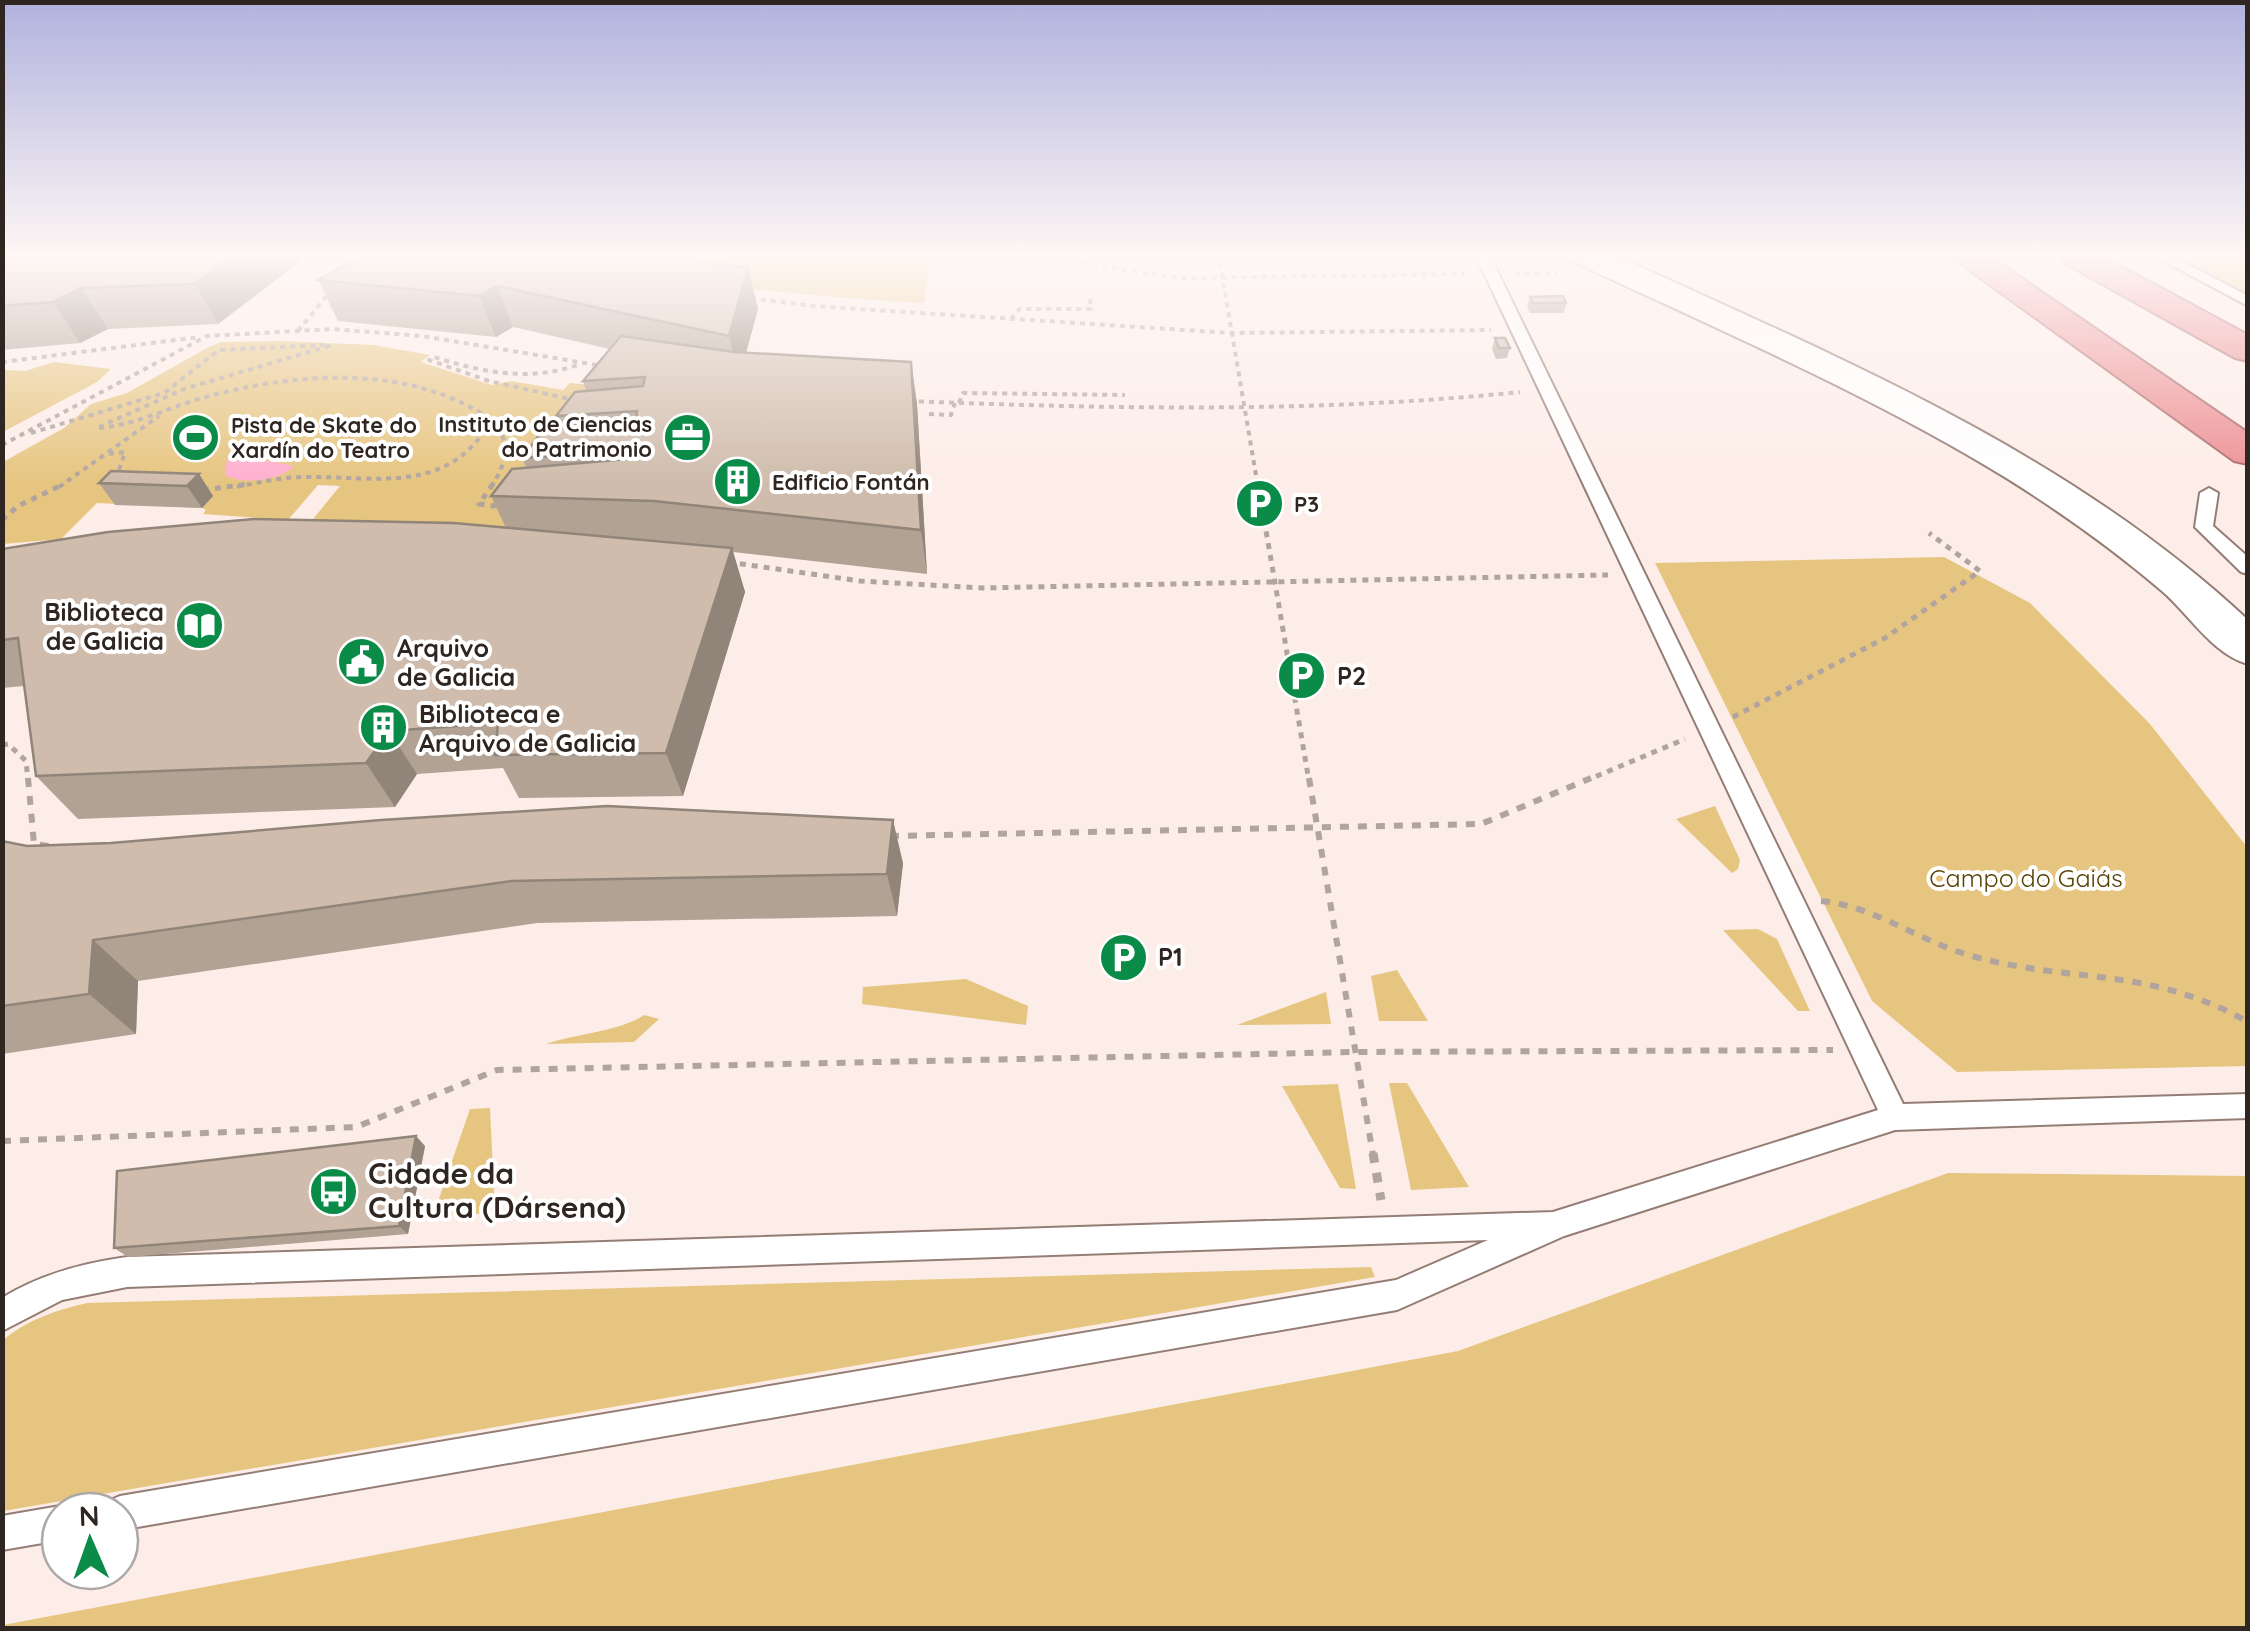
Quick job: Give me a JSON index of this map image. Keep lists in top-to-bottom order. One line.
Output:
{"parks":["Campo do Gaiás"],"places":{"office":["Instituto de Ciencias do Patrimonio"],"sports":["Pista de Skate do Xardín do Teatro"],"building":["Edificio Fontán","Biblioteca e Arquivo de Galicia"],"parking":["P3","P2","P1"],"library":["Biblioteca de Galicia"],"public building":["Arquivo de Galicia"],"bus stop":["Cidade da Cultura (Dársena)"]},"north":"top"}
